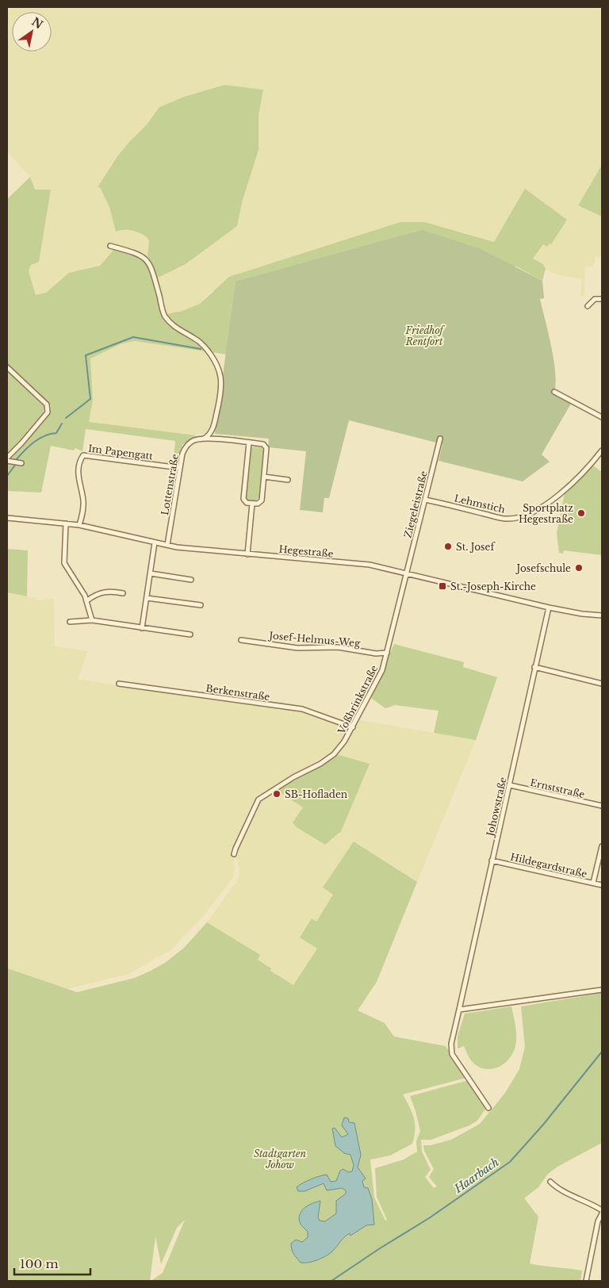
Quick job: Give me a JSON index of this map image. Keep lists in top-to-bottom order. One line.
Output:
{"streets":{"street":["Im Papengatt","Lottenstraße","Lehmstich","Ziegeleistraße","Hegestraße","Josef-Helmus-Weg","Berkenstraße","Voßbrinkstraße","Ernststraße","Johowstraße","Hildegardstraße"]},"crossings":[["Im Papengatt","Lottenstraße"],["Im Papengatt","Hegestraße"],["Lottenstraße","Hegestraße"],["Lehmstich","Ziegeleistraße"],["Ziegeleistraße","Hegestraße"],["Ziegeleistraße","Voßbrinkstraße"],["Hegestraße","Voßbrinkstraße"],["Hegestraße","Johowstraße"],["Josef-Helmus-Weg","Voßbrinkstraße"],["Berkenstraße","Voßbrinkstraße"],["Ernststraße","Johowstraße"],["Johowstraße","Hildegardstraße"]],"water":["Haarbach"],"parks":["Friedhof Rentfort","Stadtgarten Johow"],"places":{"other":["Sportplatz Hegestraße","St. Josef","Josefschule","SB-Hofladen"],"transit":["St.-Joseph-Kirche"]},"scale_bar":"100 m","north":"top right"}
